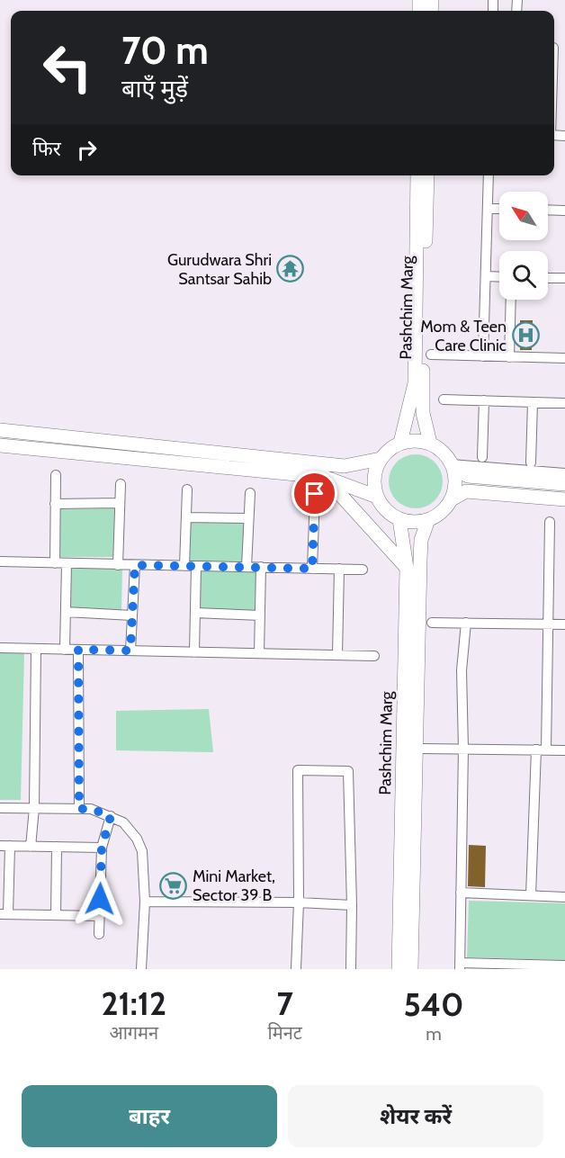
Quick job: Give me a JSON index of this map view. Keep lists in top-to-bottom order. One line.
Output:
{"streets":{"main road":["Pashchim Marg"]},"places":{"temple":["Gurudwara Shri Santsar Sahib"],"hospital":["Mom & Teen Care Clinic"],"supermarket":["Mini Market, Sector 39 B"]},"north":"top left","page":{"turn":["70 m","बाएँ मुड़ें"],"then":"फिर","eta":["21:12","आगमन","7","मिनट","540","m"],"buttons":["बाहर","शेयर करें"]}}
